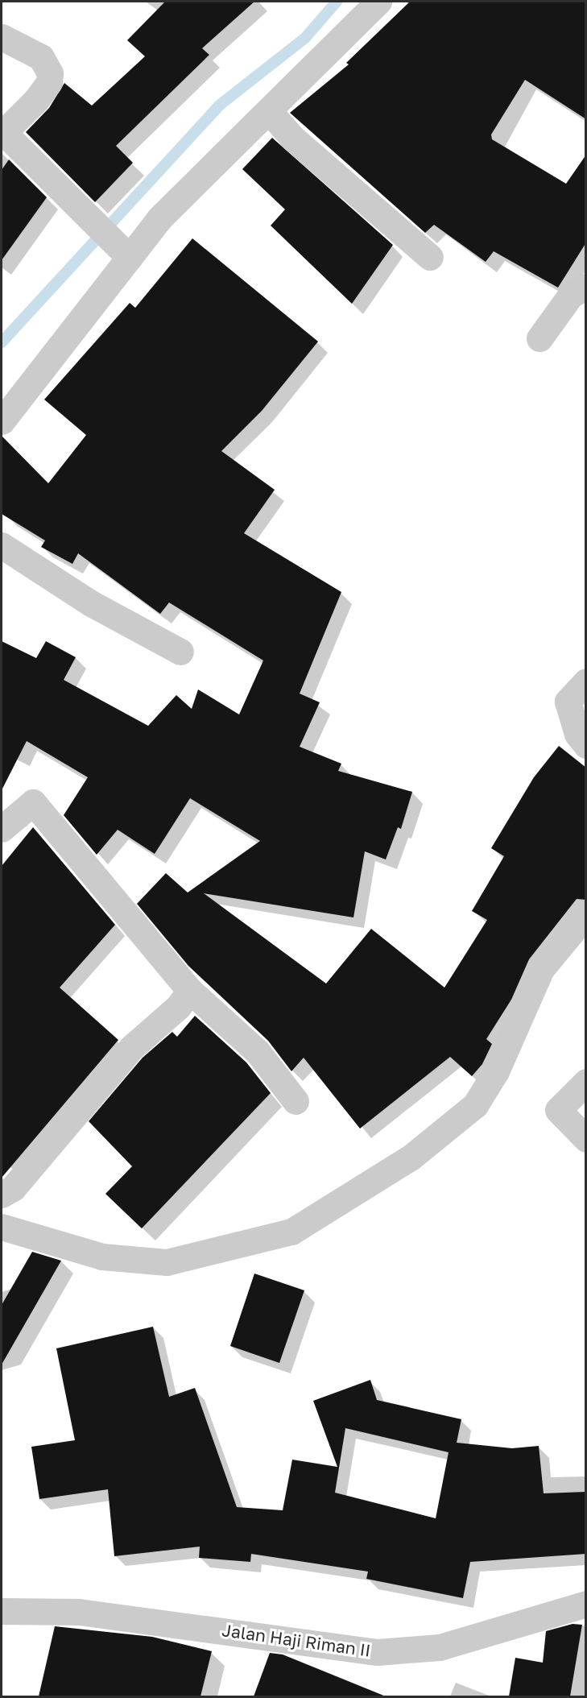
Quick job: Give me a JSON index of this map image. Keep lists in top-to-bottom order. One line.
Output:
{"streets":{"street":["Jalan Haji Riman II"]}}
